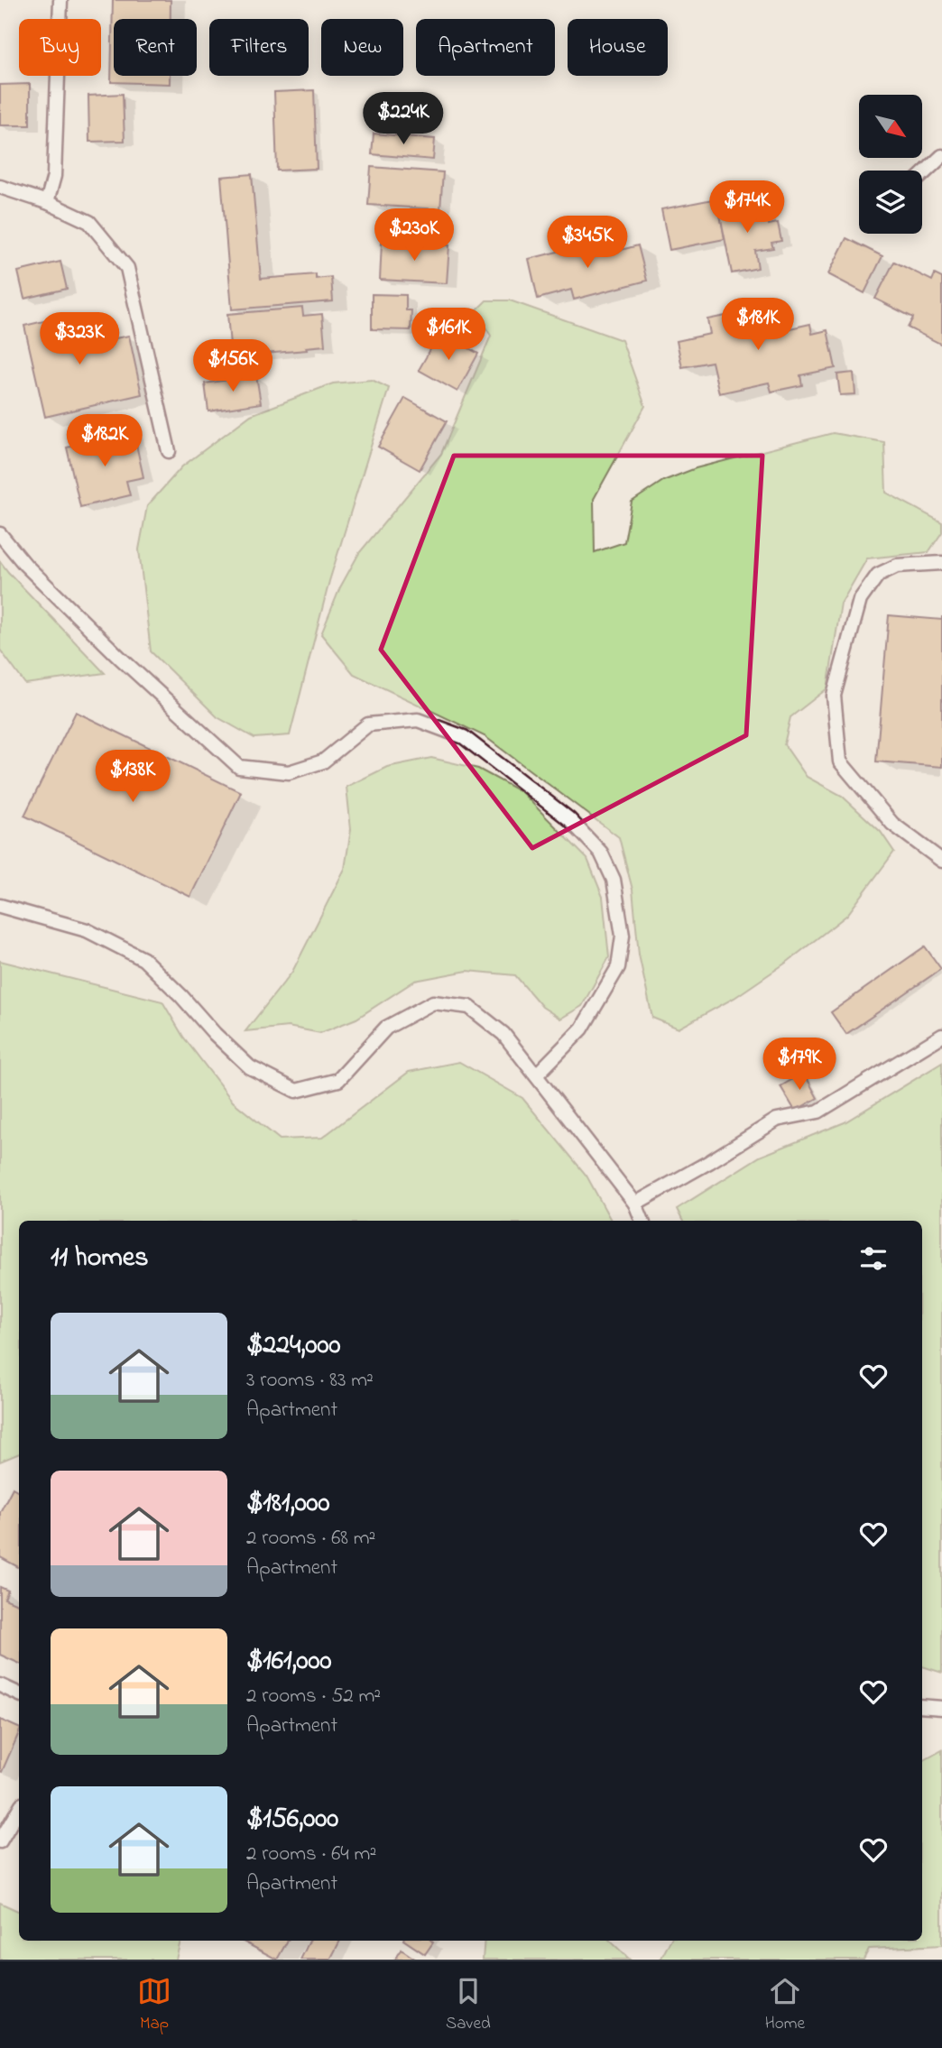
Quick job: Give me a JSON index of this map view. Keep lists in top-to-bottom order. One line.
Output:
{"north":"bottom right","page":{"chip":["Buy","Rent","Filters","New","Apartment","House"],"price":["$224K","$174K","$230K","$345K","$181K","$161K","$323K","$156K","$182K","$138K","$179K"],"heading":"11 homes","list":[{"name":"$224,000","note":"3 rooms · 83 m² · Apartment"},{"name":"$181,000","note":"2 rooms · 68 m² · Apartment"},{"name":"$161,000","note":"2 rooms · 52 m² · Apartment"},{"name":"$156,000","note":"2 rooms · 64 m² · Apartment"}],"tabs":["Map","Saved","Home"]}}
